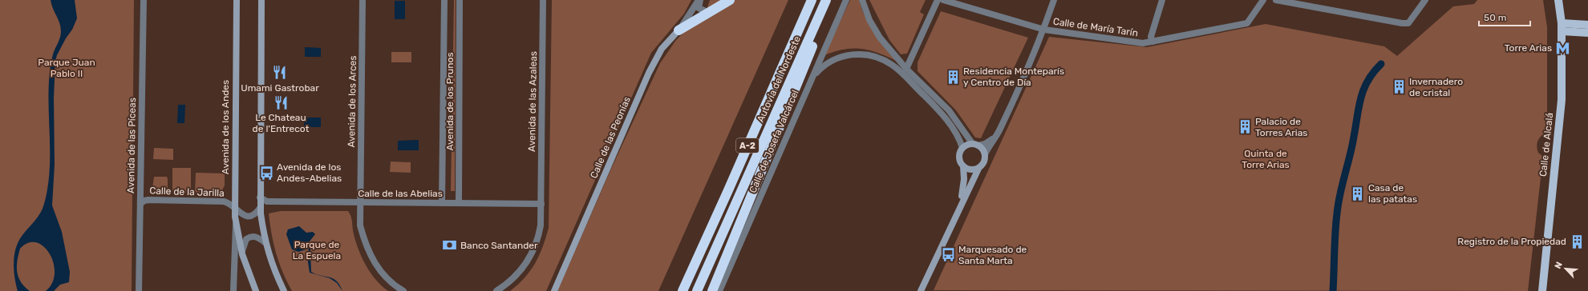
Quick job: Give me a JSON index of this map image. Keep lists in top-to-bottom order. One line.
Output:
{"streets":{"highway":["Autovía del Nordeste","A-2"],"main road":["Avenida de los Andes","Calle de las Peonías","Calle de Alcalá"],"street":["Calle de María Tarín","Avenida de los Arces","Avenida de los Prunos","Avenida de las Azaleas","Calle de Josefa Valcárcel","Avenida de las Píceas","Calle de la Jarilla","Calle de las Abelias"]},"crossings":[["Avenida de los Arces","Calle de las Abelias"],["Avenida de los Prunos","Calle de las Abelias"],["Avenida de las Azaleas","Calle de las Abelias"],["Avenida de los Andes","Calle de la Jarilla"],["Avenida de las Píceas","Calle de la Jarilla"]],"parks":["Parque Juan Pablo II","Quinta de Torre Arias","Parque de La Espuela"],"places":{"metro station":["Torre Arias"],"restaurant":["Umami Gastrobar","Le Chateau de l'Entrecot"],"building":["Residencia Monteparís y Centro de Día","Invernadero de cristal","Palacio de Torres Arias","Casa de las patatas","Registro de la Propiedad"],"bus stop":["Avenida de los Andes-Abelias","Marquesado de Santa Marta"],"bank":["Banco Santander"]},"scale_bar":"50 m","north":"top left"}
